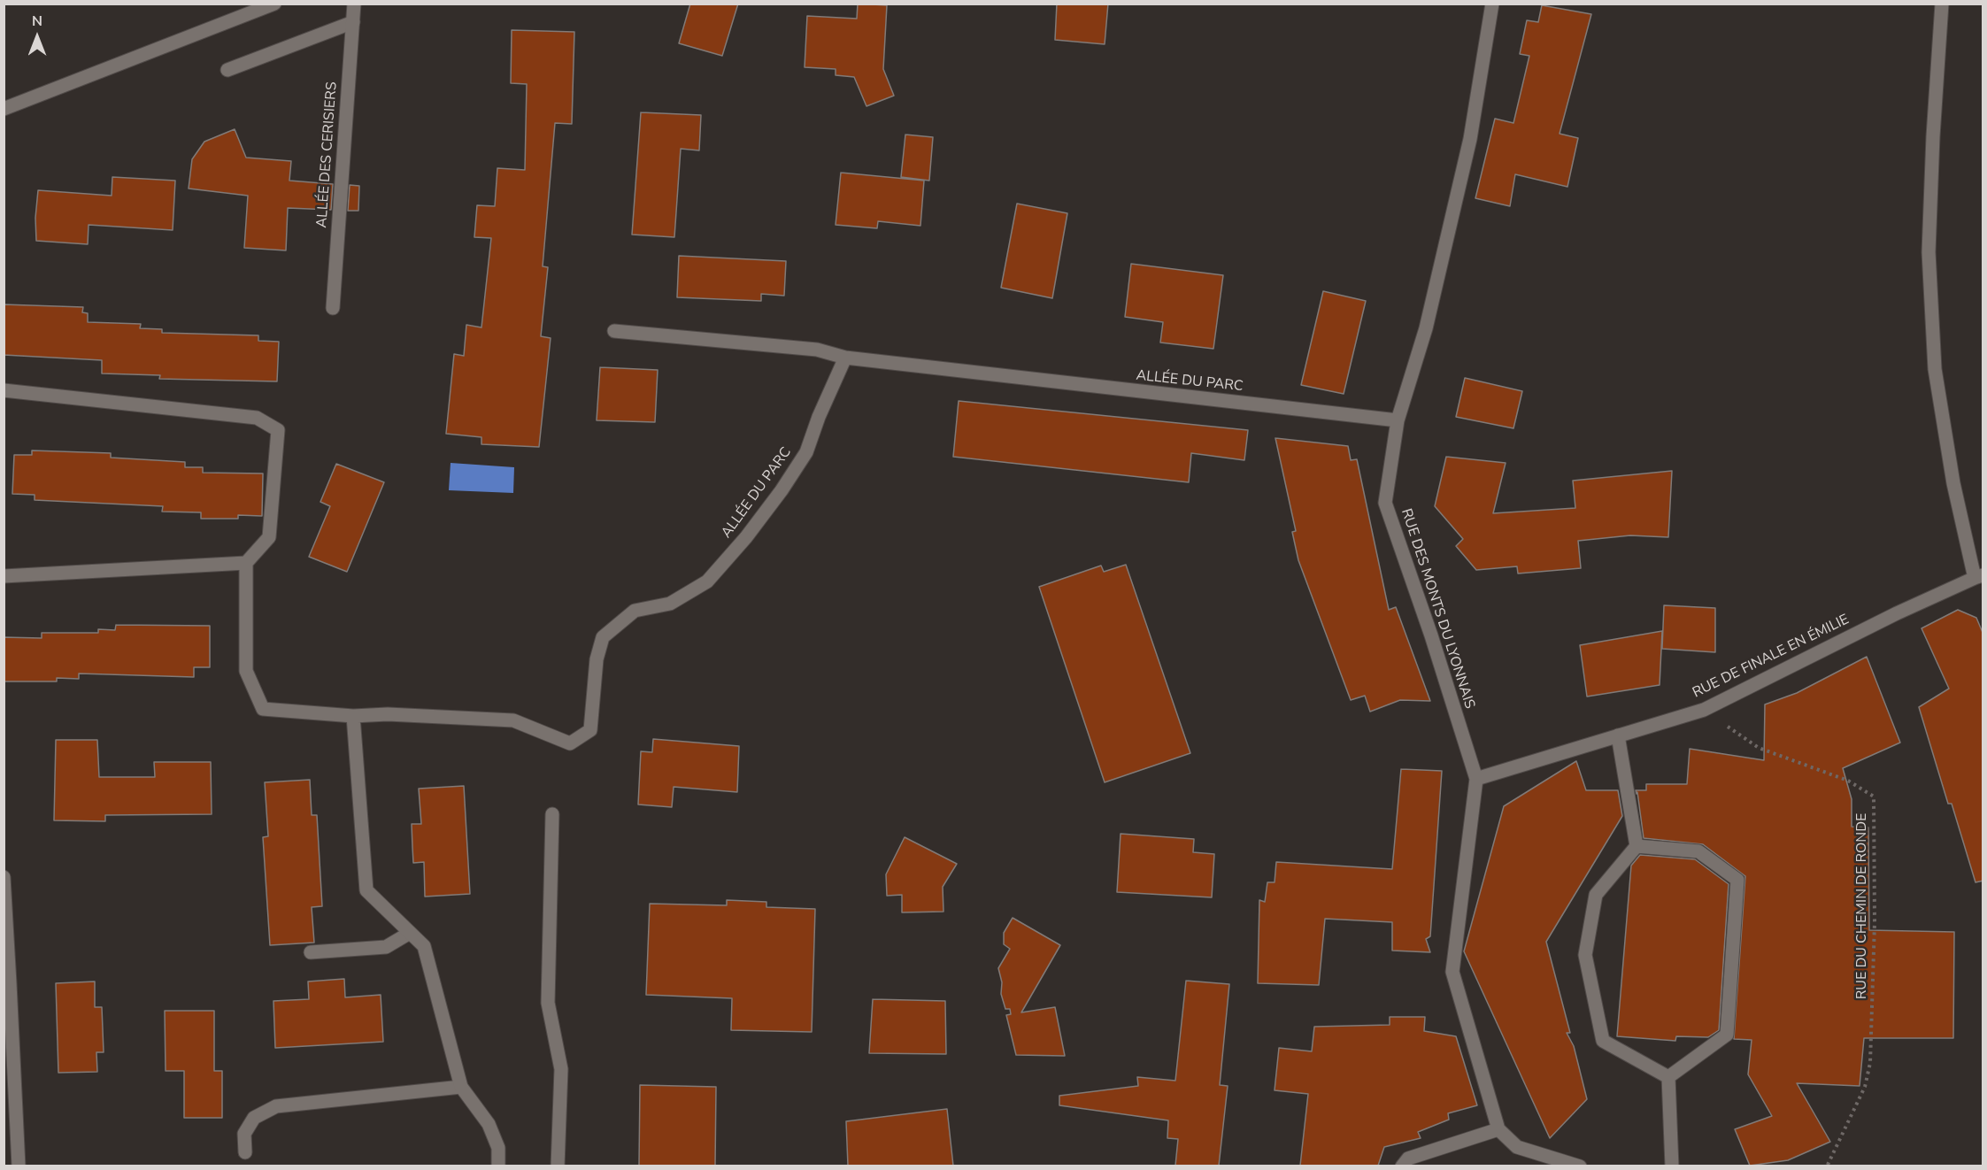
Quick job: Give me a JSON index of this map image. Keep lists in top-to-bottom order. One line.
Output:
{"streets":{"street":["ALLÉE DES CERISIERS","ALLÉE DU PARC","RUE DES MONTS DU LYONNAIS","RUE DE FINALE EN ÉMILIE"],"path":["RUE DU CHEMIN DE RONDE"]},"crossings":[["ALLÉE DU PARC","RUE DES MONTS DU LYONNAIS"],["RUE DES MONTS DU LYONNAIS","RUE DE FINALE EN ÉMILIE"],["RUE DE FINALE EN ÉMILIE","RUE DU CHEMIN DE RONDE"]],"north":"top"}
